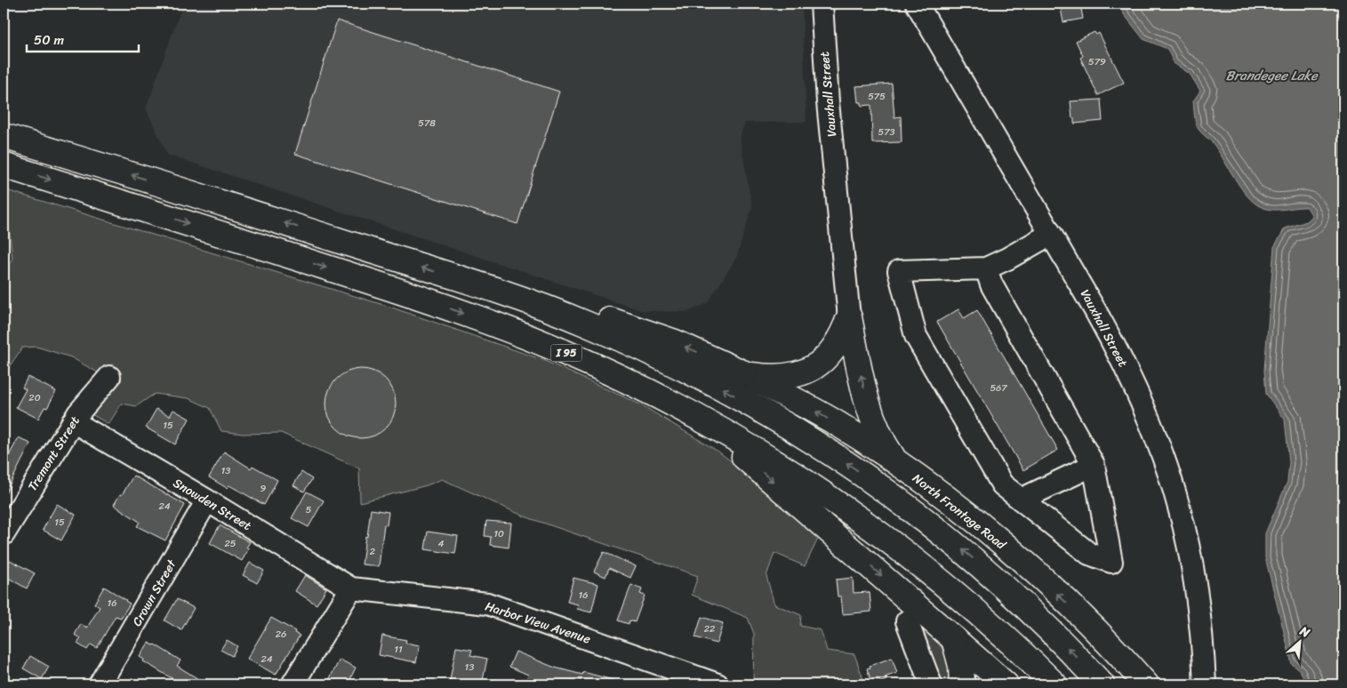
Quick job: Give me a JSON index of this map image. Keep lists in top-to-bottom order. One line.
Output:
{"streets":{"main road":["I 95","North Frontage Road"],"street":["Vauxhall Street","Tremont Street","Snowden Street","Crown Street","Harbor View Avenue"]},"crossings":[["Tremont Street","Snowden Street"],["Snowden Street","Crown Street"],["Snowden Street","Harbor View Avenue"]],"water":["Brandegee Lake"],"house_numbers":["579","575","578","573","567","20","15","13","9","24","5","15","10","25","4","2","16","16","22","26","11","24","13"],"scale_bar":"50 m","north":"top right"}
